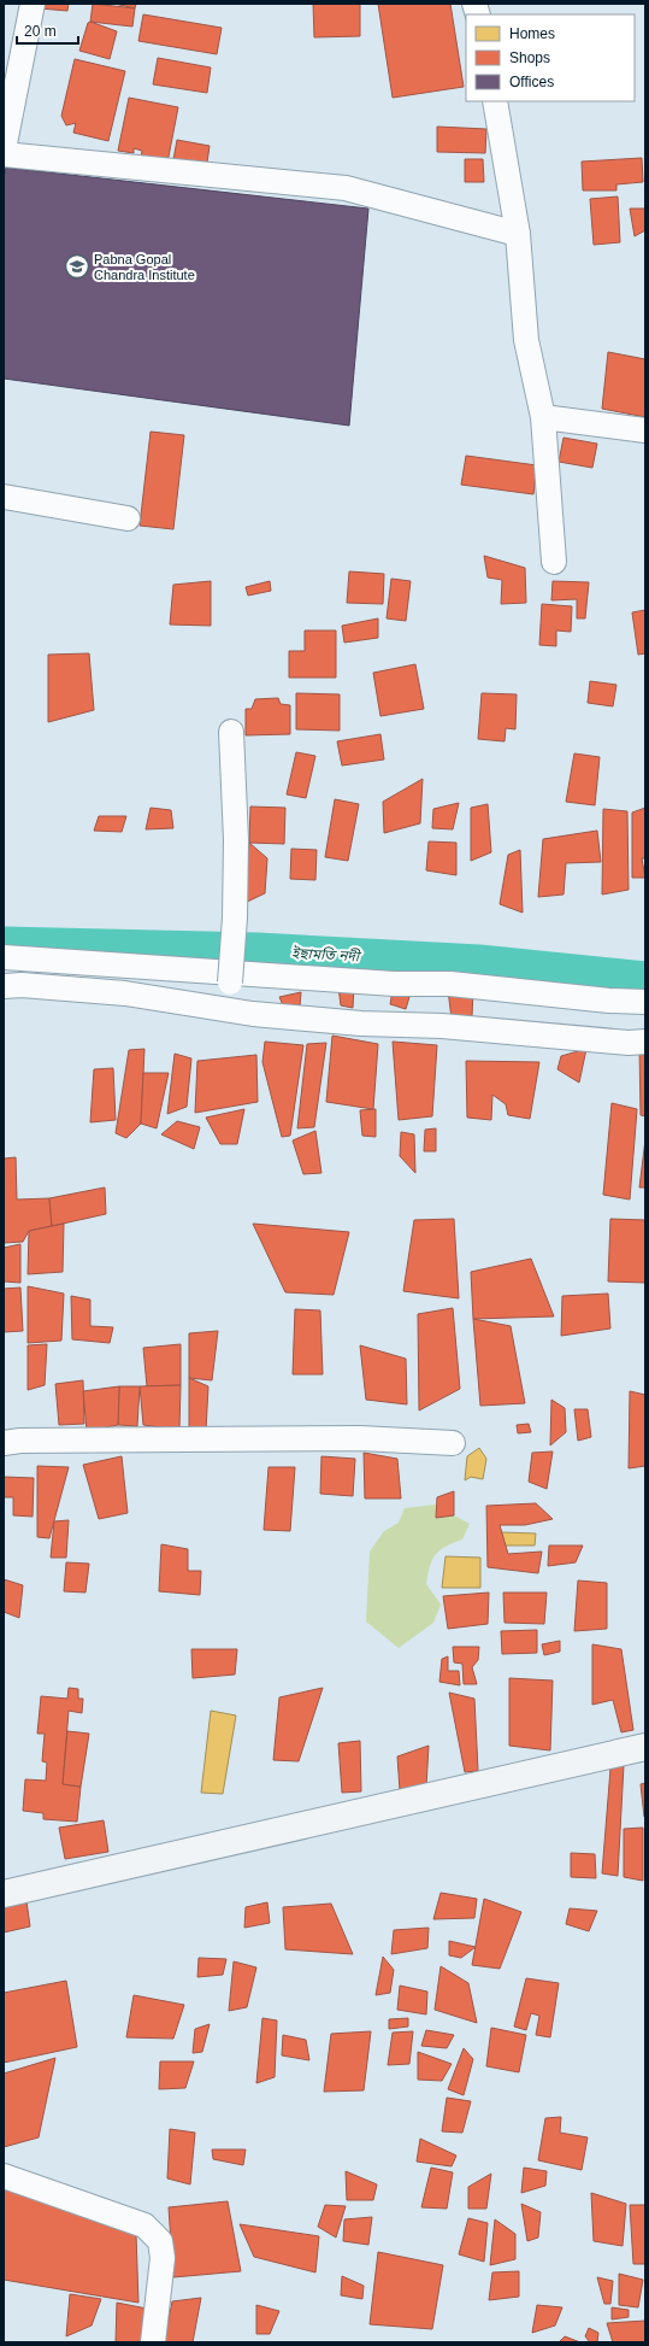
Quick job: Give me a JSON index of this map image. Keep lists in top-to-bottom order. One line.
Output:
{"water":["ইছামতি নদী"],"places":{"school or university":["Pabna Gopal Chandra Institute"]},"legend":["Homes","Shops","Offices"],"scale_bar":"20 m"}
